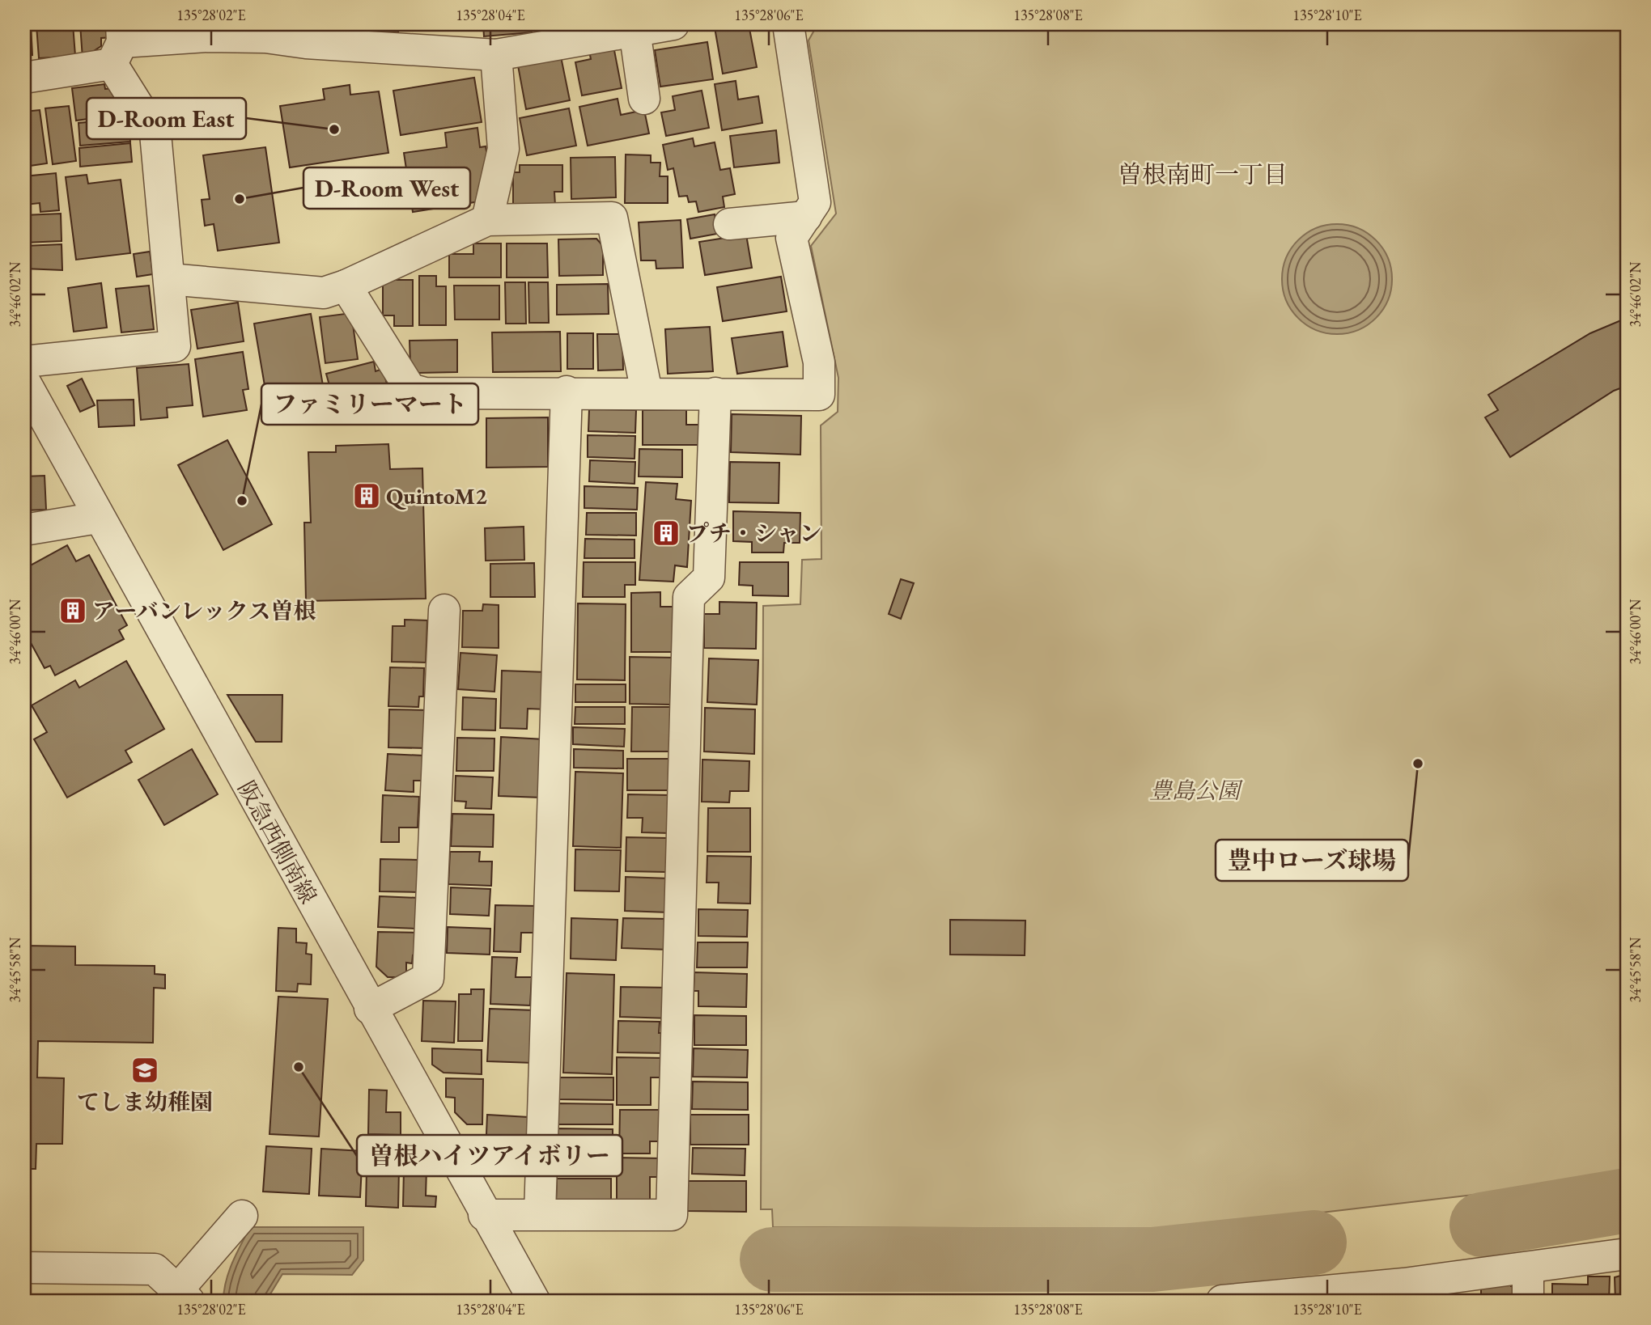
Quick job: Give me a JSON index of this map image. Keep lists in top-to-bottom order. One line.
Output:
{"streets":{"street":["阪急西側南線"]},"districts":["曽根南町一丁目"],"parks":["豊島公園"],"places":{"other":["D-Room East","D-Room West","ファミリーマート","豊中ローズ球場","曽根ハイツアイボリー"],"building":["QuintoM2","プチ・シャン","アーバンレックス曽根"],"school or university":["てしま幼稚園"]},"coordinates":["135°28'02\"E","135°28'04\"E","135°28'06\"E","135°28'08\"E","135°28'10\"E","34°46'02\"N","34°46'00\"N","34°45'58\"N"]}
